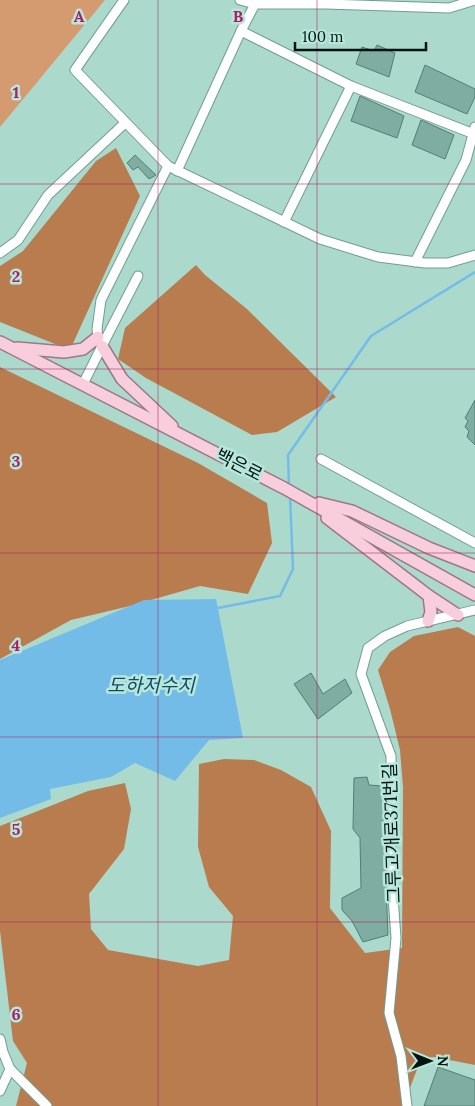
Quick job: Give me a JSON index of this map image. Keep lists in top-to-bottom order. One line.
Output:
{"streets":{"main road":["백은로"],"street":["그루고개로371번길"]},"water":["도하저수지"],"scale_bar":"100 m","north":"right","grid":{"columns":["A","B"],"rows":["1","2","3","4","5","6"]}}
